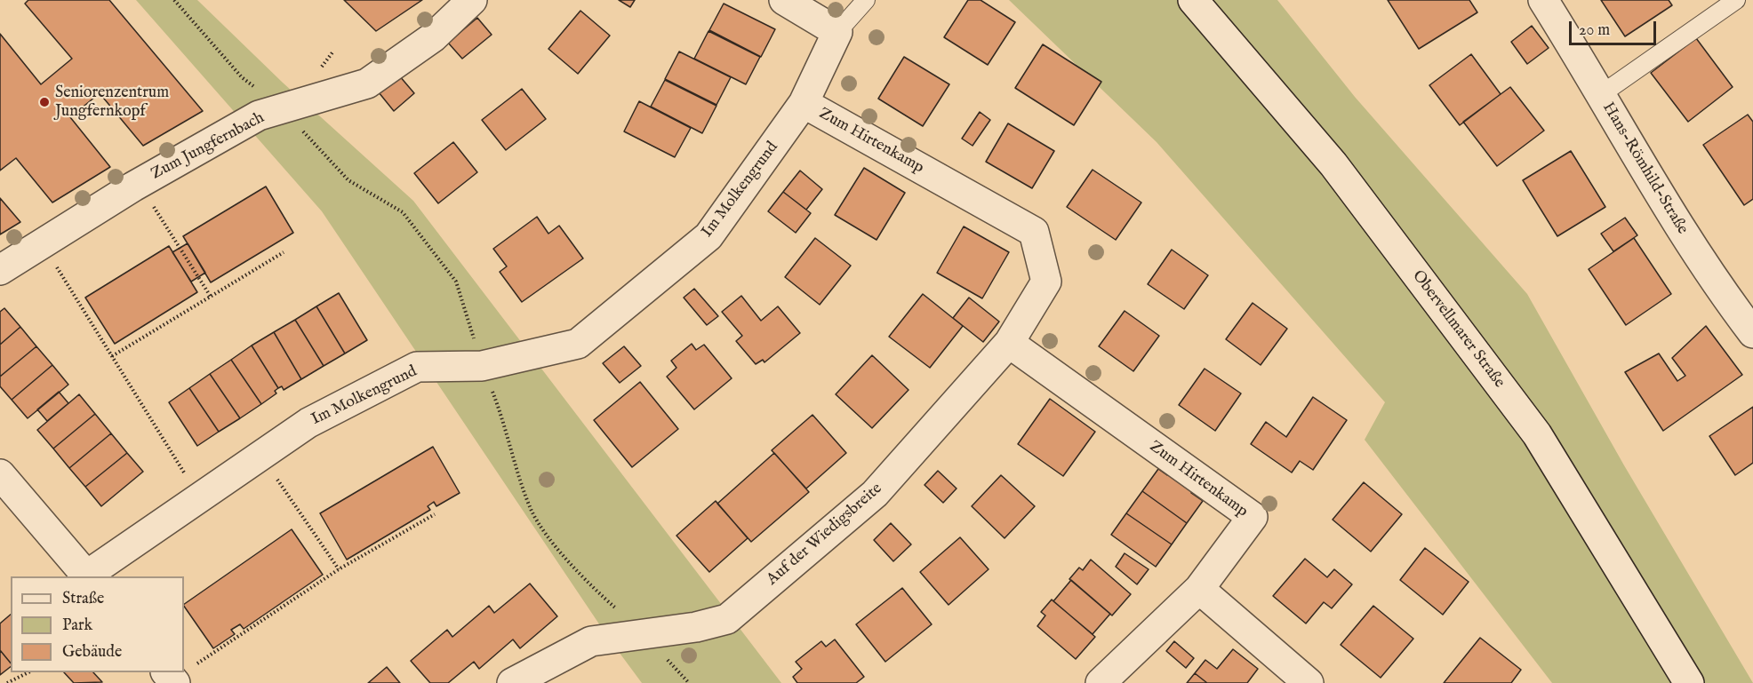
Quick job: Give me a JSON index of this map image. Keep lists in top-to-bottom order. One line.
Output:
{"streets":{"street":["Zum Hirtenkamp","Zum Jungfernbach","Hans-Römhild-Straße","Im Molkengrund","Obervellmarer Straße","Auf der Wiedigsbreite"]},"crossings":[["Zum Hirtenkamp","Im Molkengrund"],["Zum Hirtenkamp","Auf der Wiedigsbreite"]],"places":["Seniorenzentrum Jungfernkopf"],"legend":["Straße","Park","Gebäude"],"scale_bar":"20 m"}
